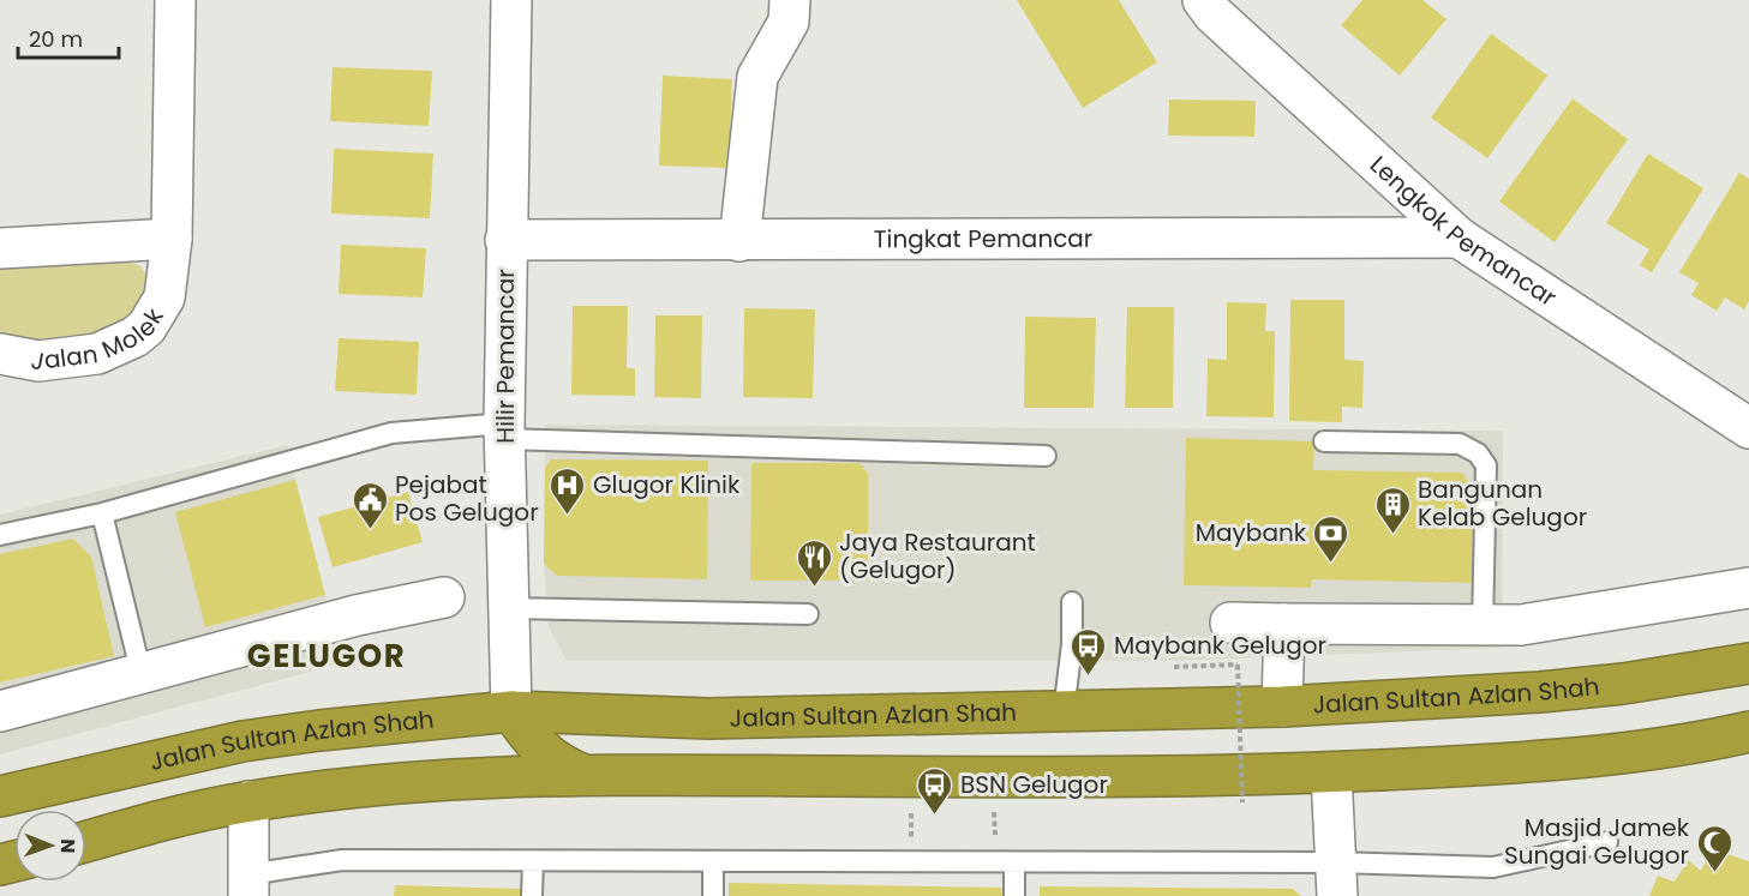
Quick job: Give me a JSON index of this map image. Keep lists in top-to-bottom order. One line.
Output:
{"streets":{"highway":["Jalan Sultan Azlan Shah"],"street":["Lengkok Pemancar","Tingkat Pemancar","Jalan Molek","Hilir Pemancar"]},"crossings":[["Lengkok Pemancar","Tingkat Pemancar"],["Tingkat Pemancar","Hilir Pemancar"],["Hilir Pemancar","Jalan Sultan Azlan Shah"]],"districts":["GELUGOR"],"places":{"hospital":["Glugor Klinik"],"public building":["Pejabat Pos Gelugor"],"building":["Bangunan Kelab Gelugor"],"bank":["Maybank"],"restaurant":["Jaya Restaurant (Gelugor)"],"bus stop":["Maybank Gelugor","BSN Gelugor"],"mosque":["Masjid Jamek Sungai Gelugor"]},"scale_bar":"20 m","north":"right"}
